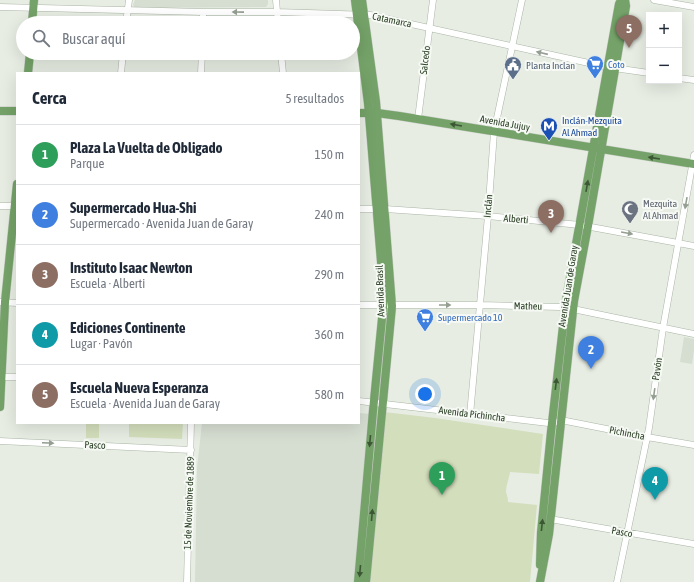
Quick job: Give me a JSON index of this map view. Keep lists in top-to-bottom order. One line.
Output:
{"streets":{"main road":["Avenida Jujuy","Avenida Juan de Garay","Avenida Brasil"],"street":["Catamarca","Salcedo","Inclán","Alberti","Matheu","Pavón","Avenida Pichincha","Pichincha","Pasco","15 de Noviembre de 1889"]},"crossings":[["Catamarca","Salcedo"],["Catamarca","Inclán"],["Catamarca","Avenida Juan de Garay"],["Catamarca","Avenida Brasil"],["Salcedo","Avenida Jujuy"],["Avenida Jujuy","Inclán"],["Avenida Jujuy","Avenida Juan de Garay"],["Avenida Jujuy","Avenida Brasil"],["Avenida Jujuy","Pavón"],["Inclán","Alberti"],["Inclán","Matheu"],["Inclán","Avenida Pichincha"],["Alberti","Avenida Juan de Garay"],["Alberti","Avenida Brasil"],["Alberti","Pavón"],["Avenida Juan de Garay","Matheu"],["Avenida Juan de Garay","Avenida Pichincha"],["Avenida Juan de Garay","Pichincha"],["Avenida Juan de Garay","Pasco"],["Avenida Brasil","Matheu"],["Avenida Brasil","Avenida Pichincha"],["Matheu","Pavón"],["Pavón","Pichincha"],["Pavón","Pasco"],["Avenida Pichincha","Pichincha"],["Pasco","15 de Noviembre de 1889"]],"one_way":["Avenida Jujuy","Pavón","Pasco"],"places":{"supermarket":["Coto","Supermercado 10"],"public building":["Planta Inclan"],"metro station":["Inclán-Mezquita Al Ahmad"],"mosque":["Mezquita Al Ahmad"]},"page":{"map_buttons":["+","−"],"pins":["5","3","2","1","4"],"search":"Buscar aquí","heading":["Cerca","5 resultados"],"list":[{"mark":"1","name":"Plaza La Vuelta de Obligado","note":"Parque","value":"150 m"},{"mark":"2","name":"Supermercado Hua-Shi","note":"Supermercado · Avenida Juan de Garay","value":"240 m"},{"mark":"3","name":"Instituto Isaac Newton","note":"Escuela · Alberti","value":"290 m"},{"mark":"4","name":"Ediciones Continente","note":"Lugar · Pavón","value":"360 m"},{"mark":"5","name":"Escuela Nueva Esperanza","note":"Escuela · Avenida Juan de Garay","value":"580 m"}]}}
